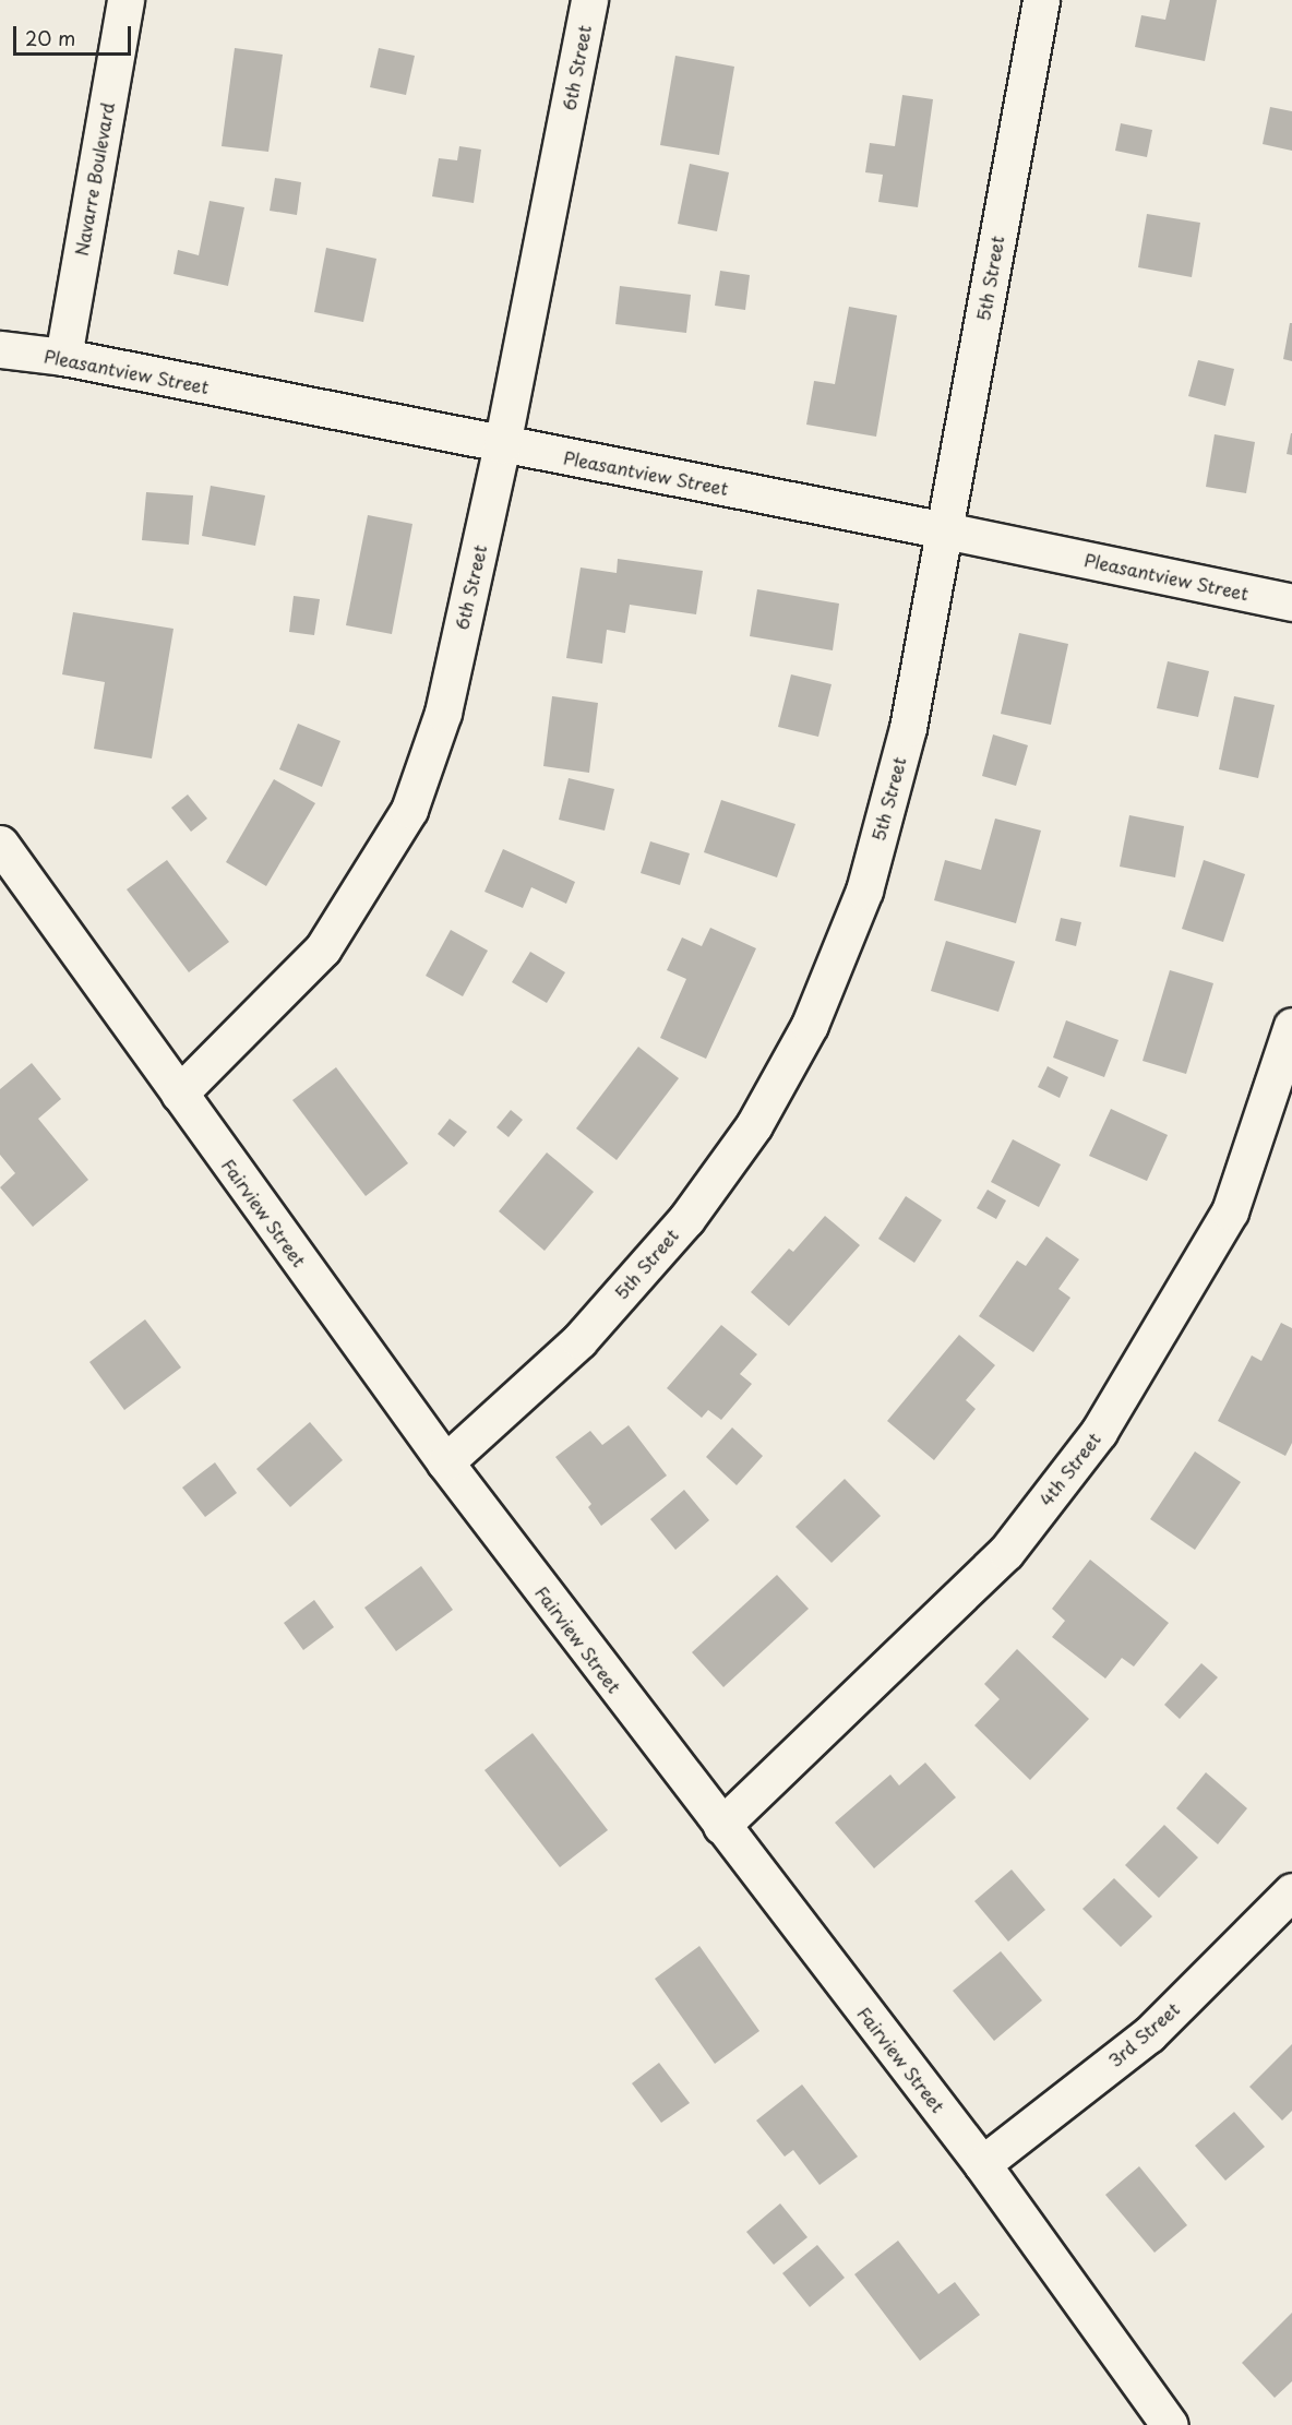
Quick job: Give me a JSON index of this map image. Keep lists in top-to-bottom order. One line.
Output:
{"streets":{"street":["6th Street","Navarre Boulevard","5th Street","Pleasantview Street","Fairview Street","4th Street","3rd Street"]},"crossings":[["6th Street","Pleasantview Street"],["6th Street","Fairview Street"],["Navarre Boulevard","Pleasantview Street"],["5th Street","Pleasantview Street"],["5th Street","Fairview Street"],["Fairview Street","4th Street"],["Fairview Street","3rd Street"]],"scale_bar":"20 m"}
